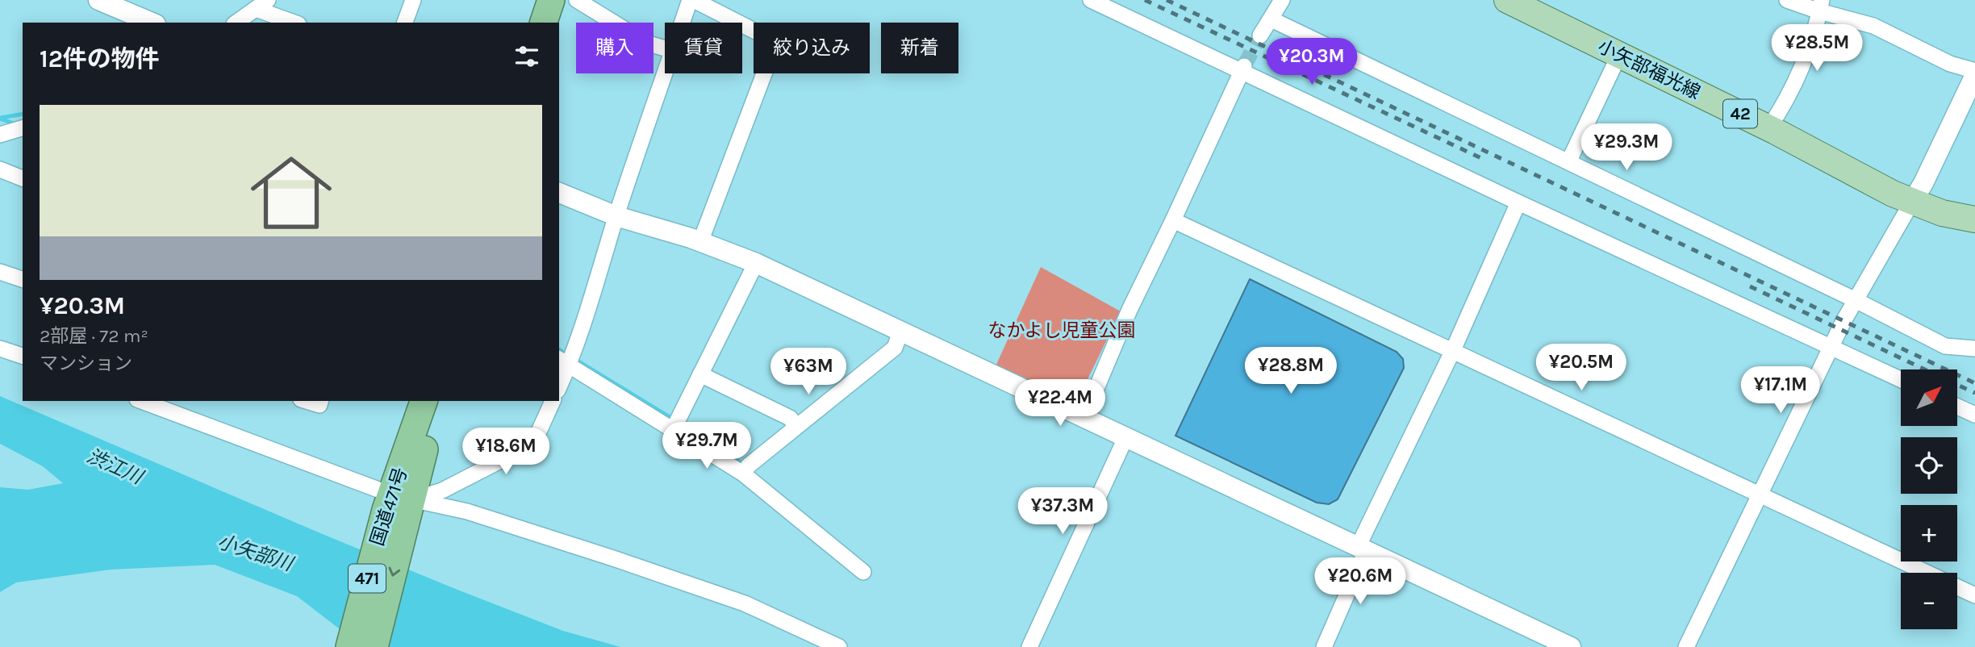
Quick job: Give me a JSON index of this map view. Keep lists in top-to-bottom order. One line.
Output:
{"streets":{"highway":["国道471号","471"],"main road":["小矢部福光線","42"]},"water":["渋江川","小矢部川"],"parks":["なかよし児童公園"],"north":"top right","page":{"chip":["購入","賃貸","絞り込み","新着"],"heading":"12件の物件","price":["¥28.5M","¥20.3M","¥29.3M","¥20.5M","¥28.8M","¥63M","¥17.1M","¥22.4M","¥29.7M","¥18.6M","¥37.3M","¥20.6M"],"list":[{"name":"¥20.3M","note":"2部屋 · 72 m² · マンション"}],"map_buttons":["+","−"]}}
